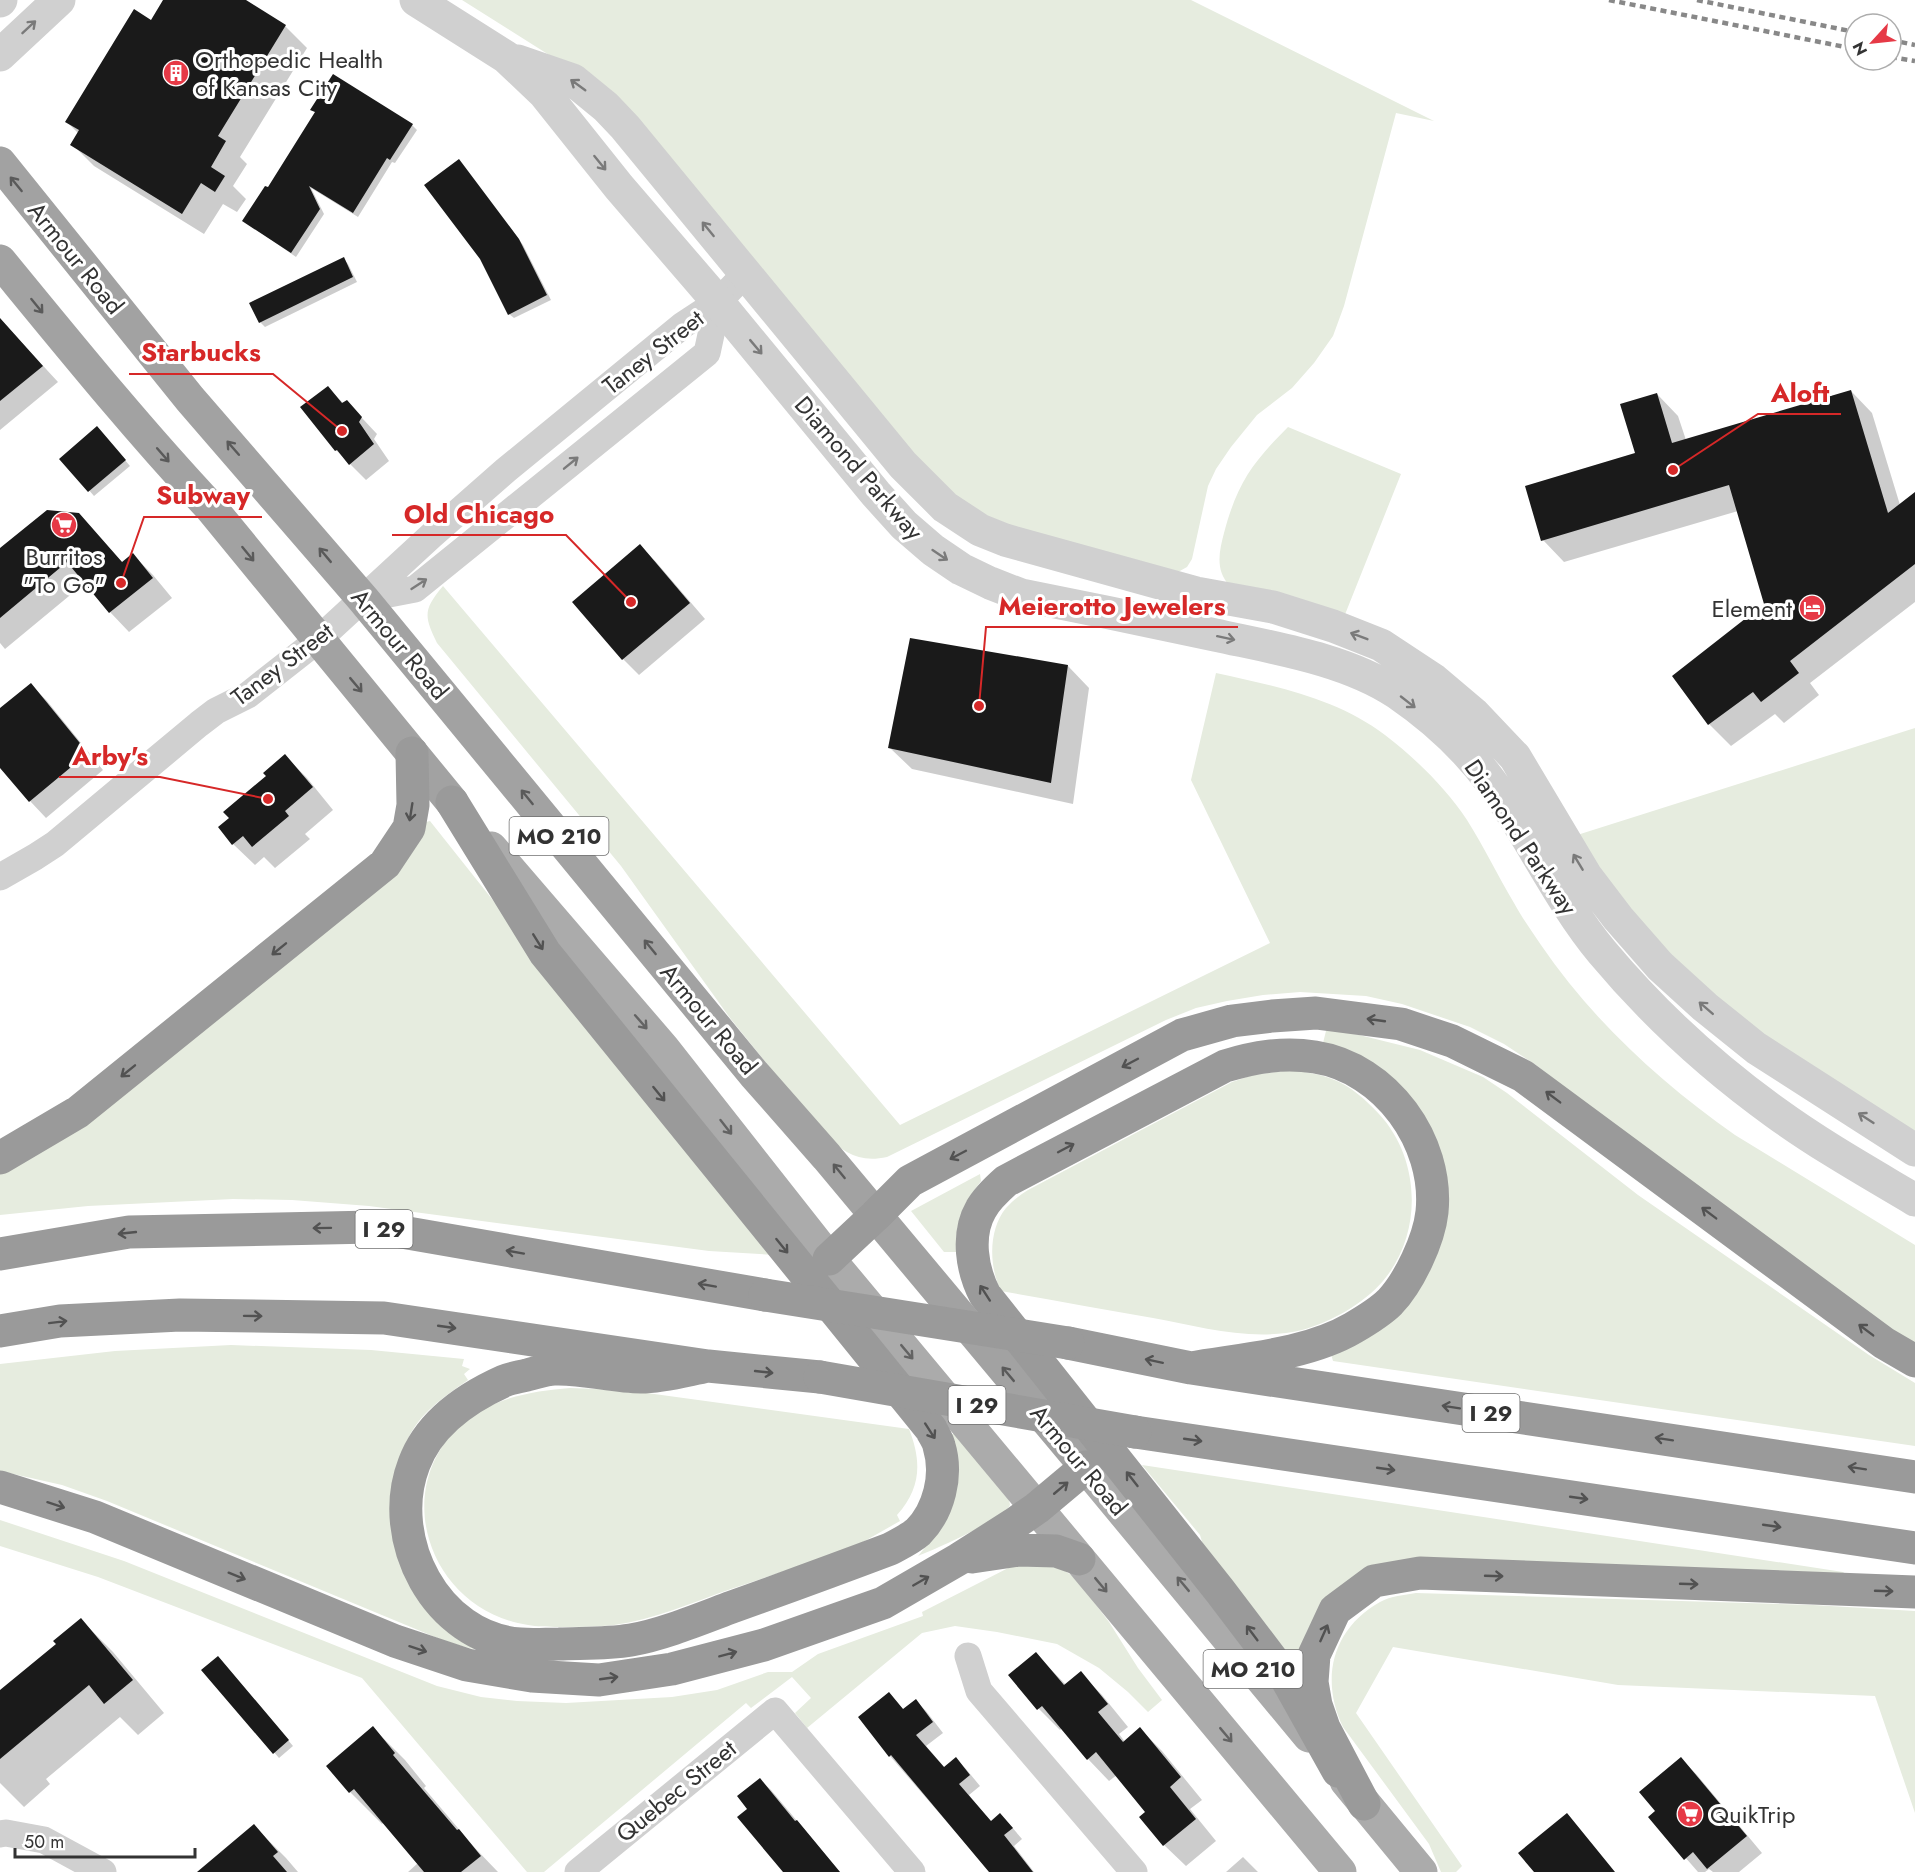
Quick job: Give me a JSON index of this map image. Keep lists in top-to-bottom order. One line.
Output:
{"streets":{"highway":["Armour Road","MO 210","I 29"],"street":["Taney Street","Diamond Parkway","Quebec Street"]},"crossings":[["Armour Road","Taney Street"],["Taney Street","Diamond Parkway"],["Taney Street","MO 210"]],"places":{"building":["Orthopedic Health of Kansas City"],"other":["Starbucks","Aloft","Subway","Old Chicago","Meierotto Jewelers","Arby's"],"supermarket":["Burritos \"To Go\"","QuikTrip"],"hotel":["Element"]},"scale_bar":"50 m","north":"bottom left"}
